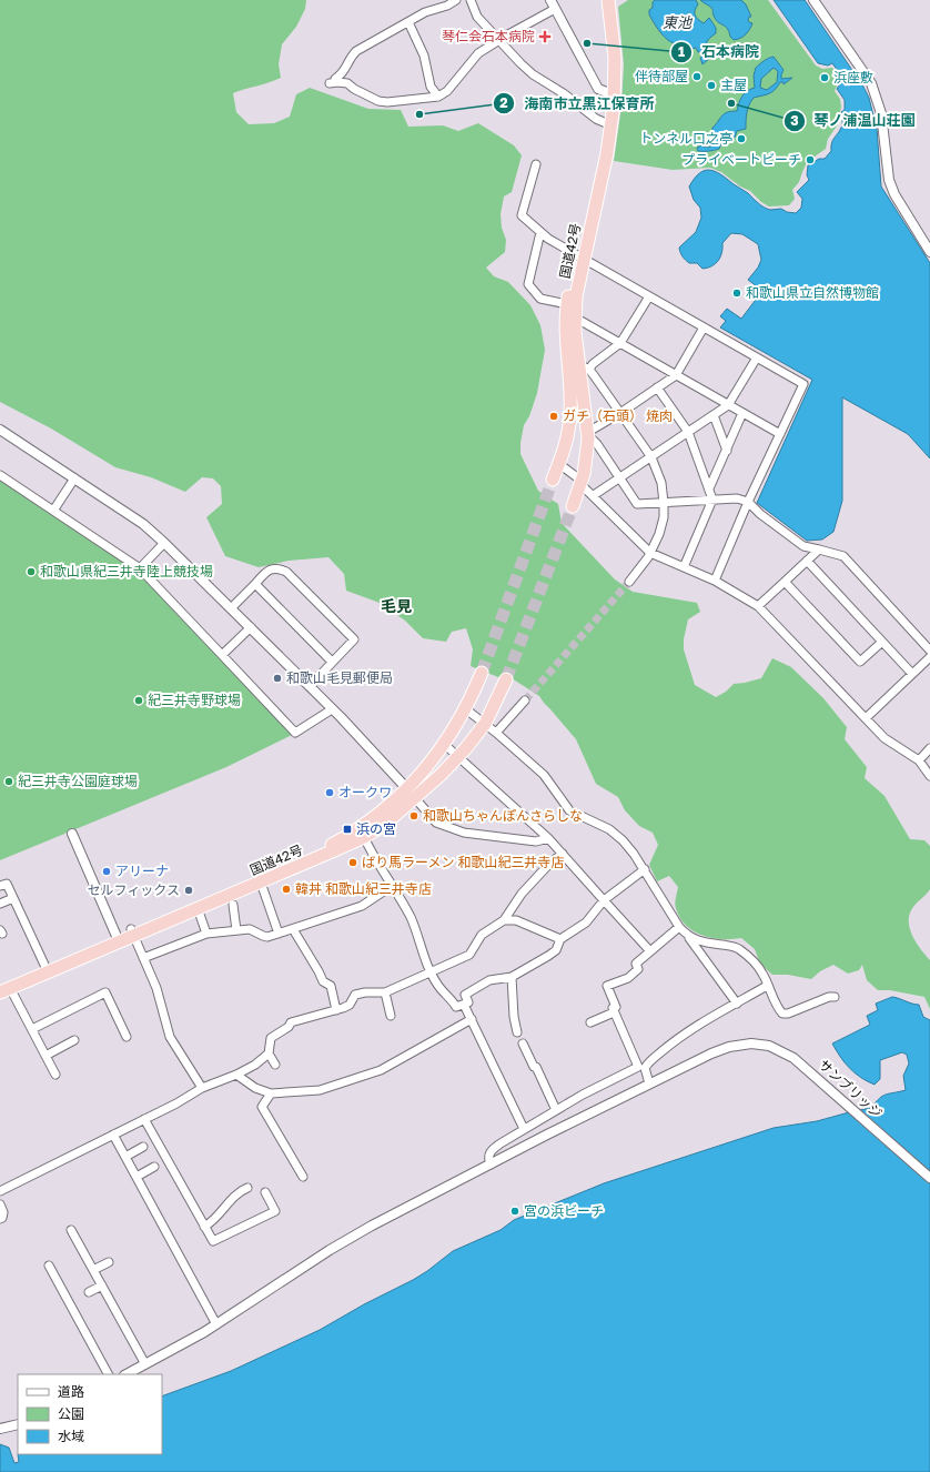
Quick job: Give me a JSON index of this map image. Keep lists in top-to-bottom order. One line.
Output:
{"streets":{"highway":["国道42号"],"street":["サンブリッジ"]},"districts":["毛見"],"water":["東池"],"places":{"health":["琴仁会石本病院"],"other":["石本病院","伴待部屋","浜座敷","主屋","琴ノ浦温山荘園","海南市立黒江保育所","トンネル口之亭","プライベートビーチ","和歌山県立自然博物館","ガチ（石頭） 焼肉","和歌山県紀三井寺陸上競技場","和歌山毛見郵便局","紀三井寺野球場","紀三井寺公園庭球場","オークワ","和歌山ちゃんぽんさらしな","ばり馬ラーメン 和歌山紀三井寺店","アリーナ","韓丼 和歌山紀三井寺店","セルフィックス","宮の浜ビーチ"],"transit":["浜の宮"]},"legend":["道路","公園","水域"]}
